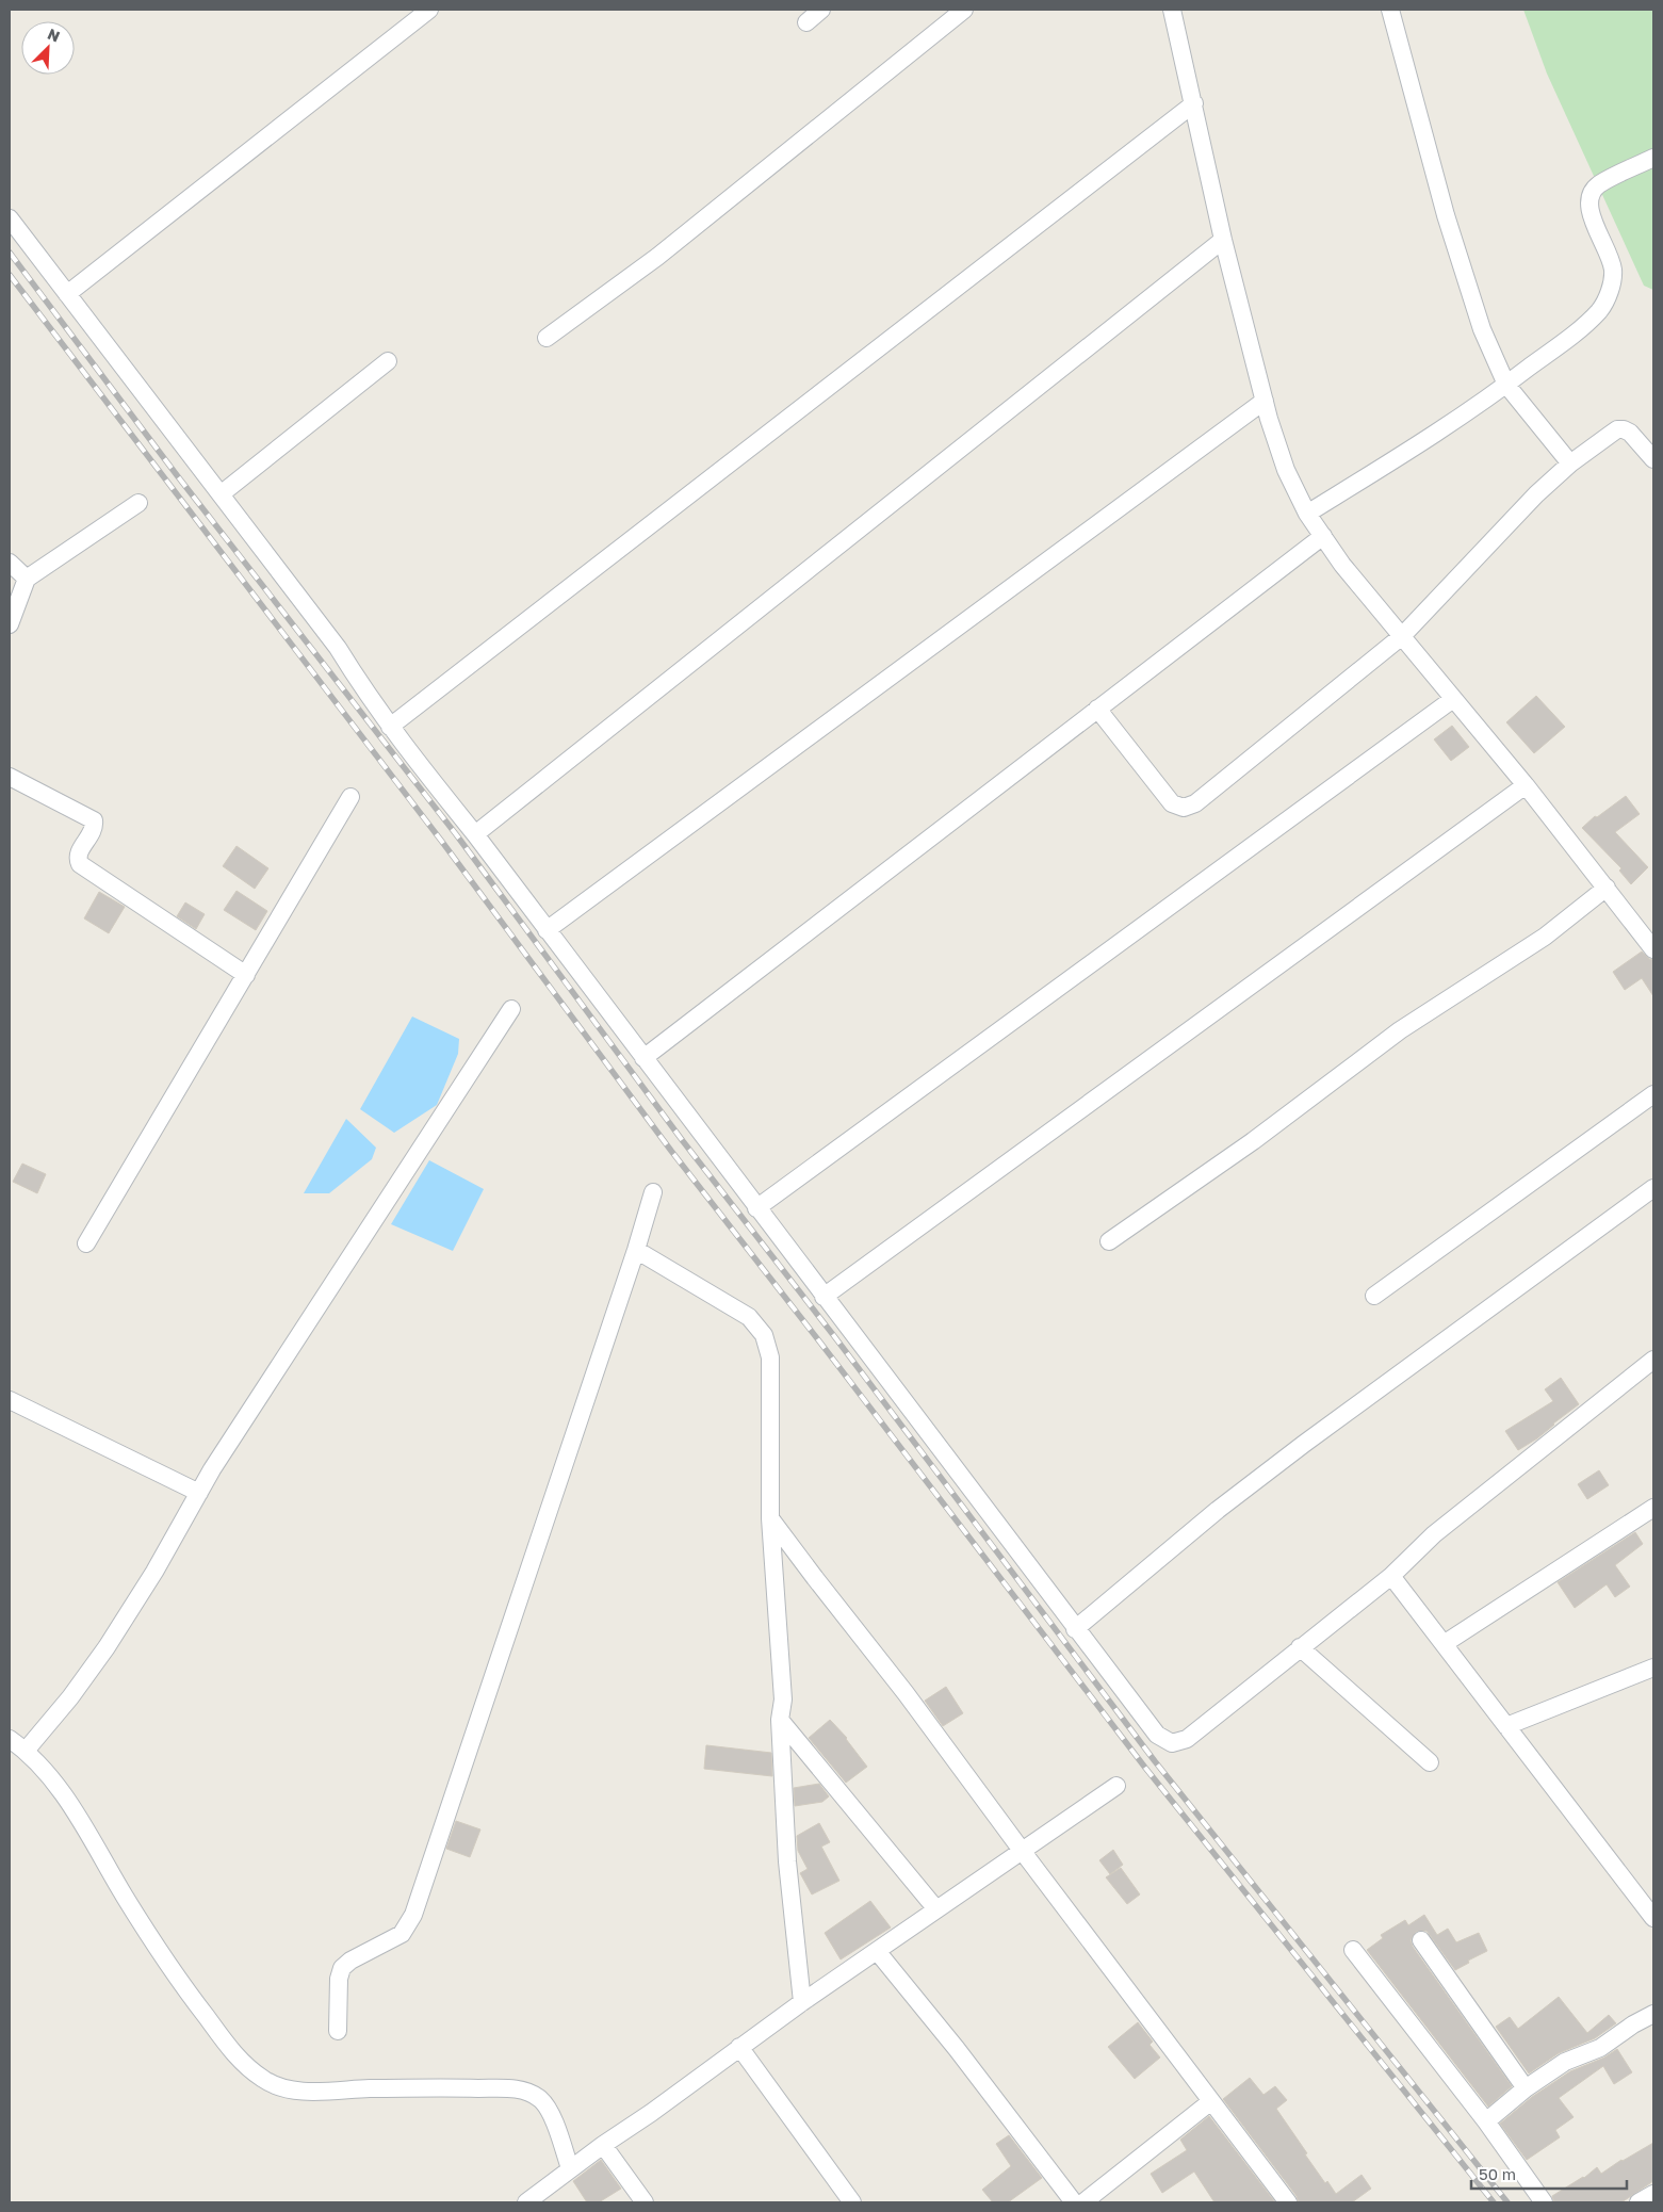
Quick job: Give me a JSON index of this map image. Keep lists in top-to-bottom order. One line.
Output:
{"scale_bar":"50 m","north":"top right"}
